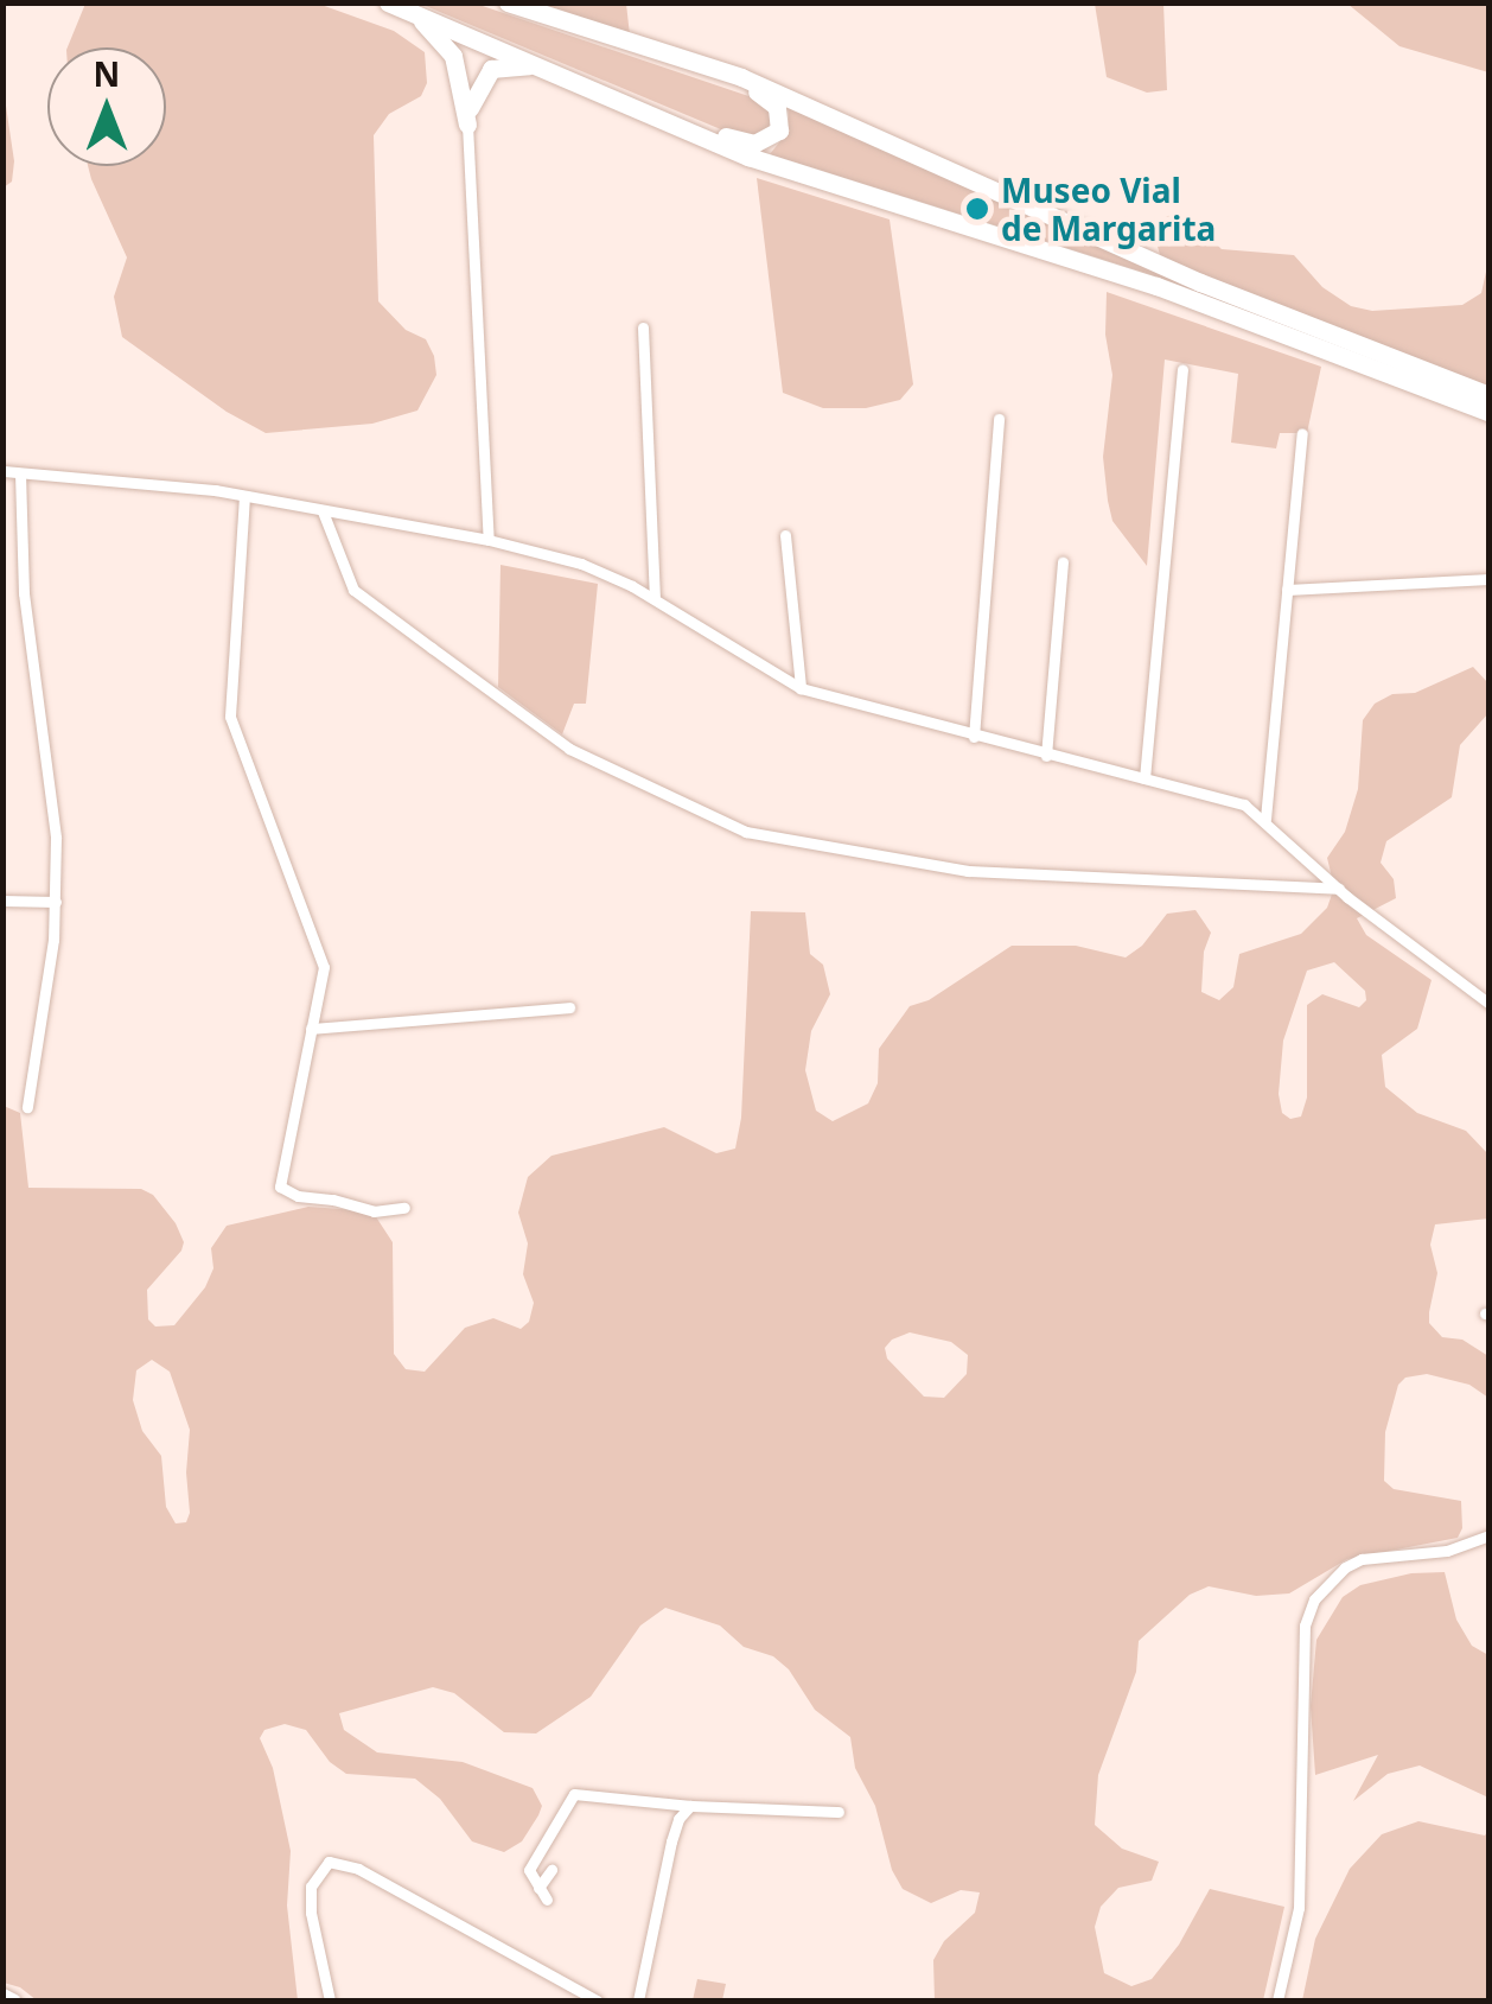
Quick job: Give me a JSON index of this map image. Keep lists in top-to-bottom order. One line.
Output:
{"places":["Museo Vial de Margarita"],"north":"top"}
